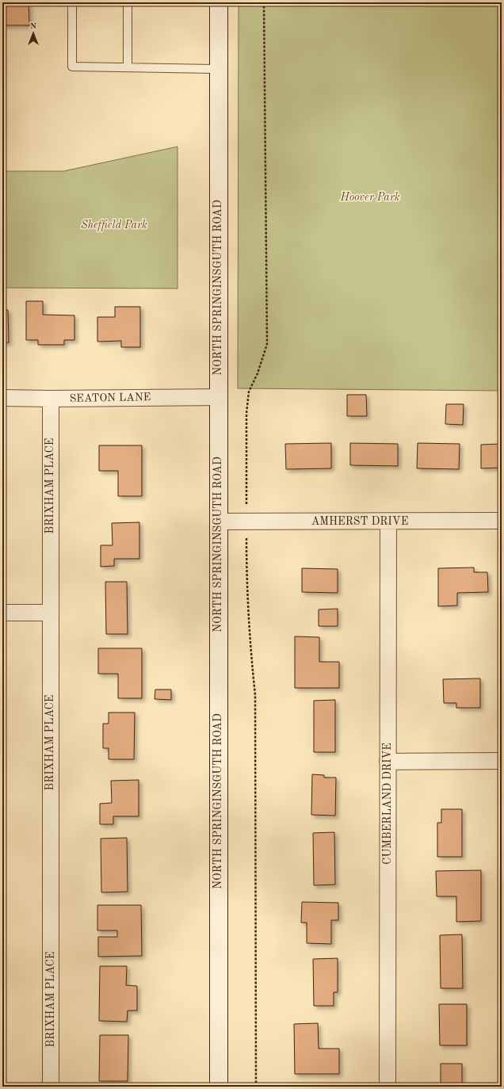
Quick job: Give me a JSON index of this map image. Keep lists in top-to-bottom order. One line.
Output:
{"streets":{"street":["NORTH SPRINGINSGUTH ROAD","SEATON LANE","BRIXHAM PLACE","AMHERST DRIVE","CUMBERLAND DRIVE"]},"crossings":[["NORTH SPRINGINSGUTH ROAD","SEATON LANE"],["NORTH SPRINGINSGUTH ROAD","AMHERST DRIVE"],["SEATON LANE","BRIXHAM PLACE"],["AMHERST DRIVE","CUMBERLAND DRIVE"]],"parks":["Hoover Park","Sheffield Park"],"north":"top"}
